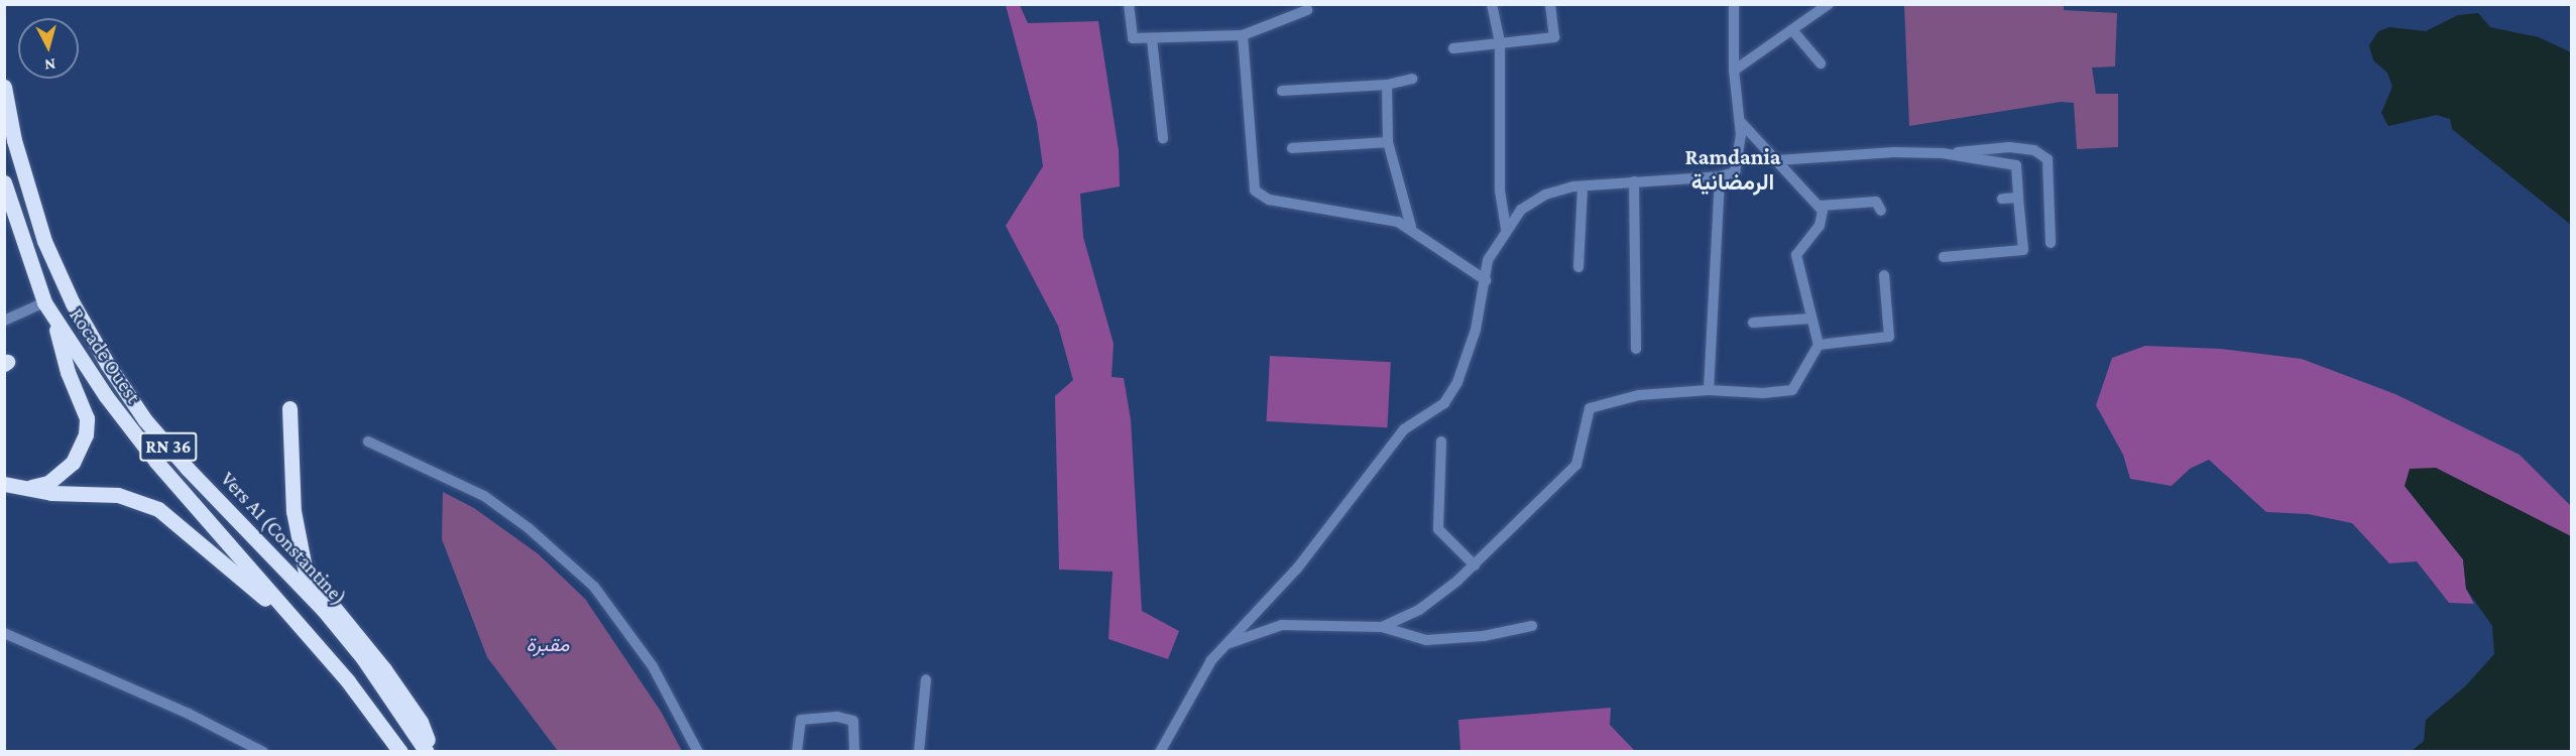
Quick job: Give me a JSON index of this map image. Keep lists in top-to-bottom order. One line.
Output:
{"streets":{"highway":["Rocade Ouest","RN 36","Vers A1 (Constantine)"]},"districts":["Ramdania الرمضانية"],"parks":["مقبرة"],"north":"bottom"}
